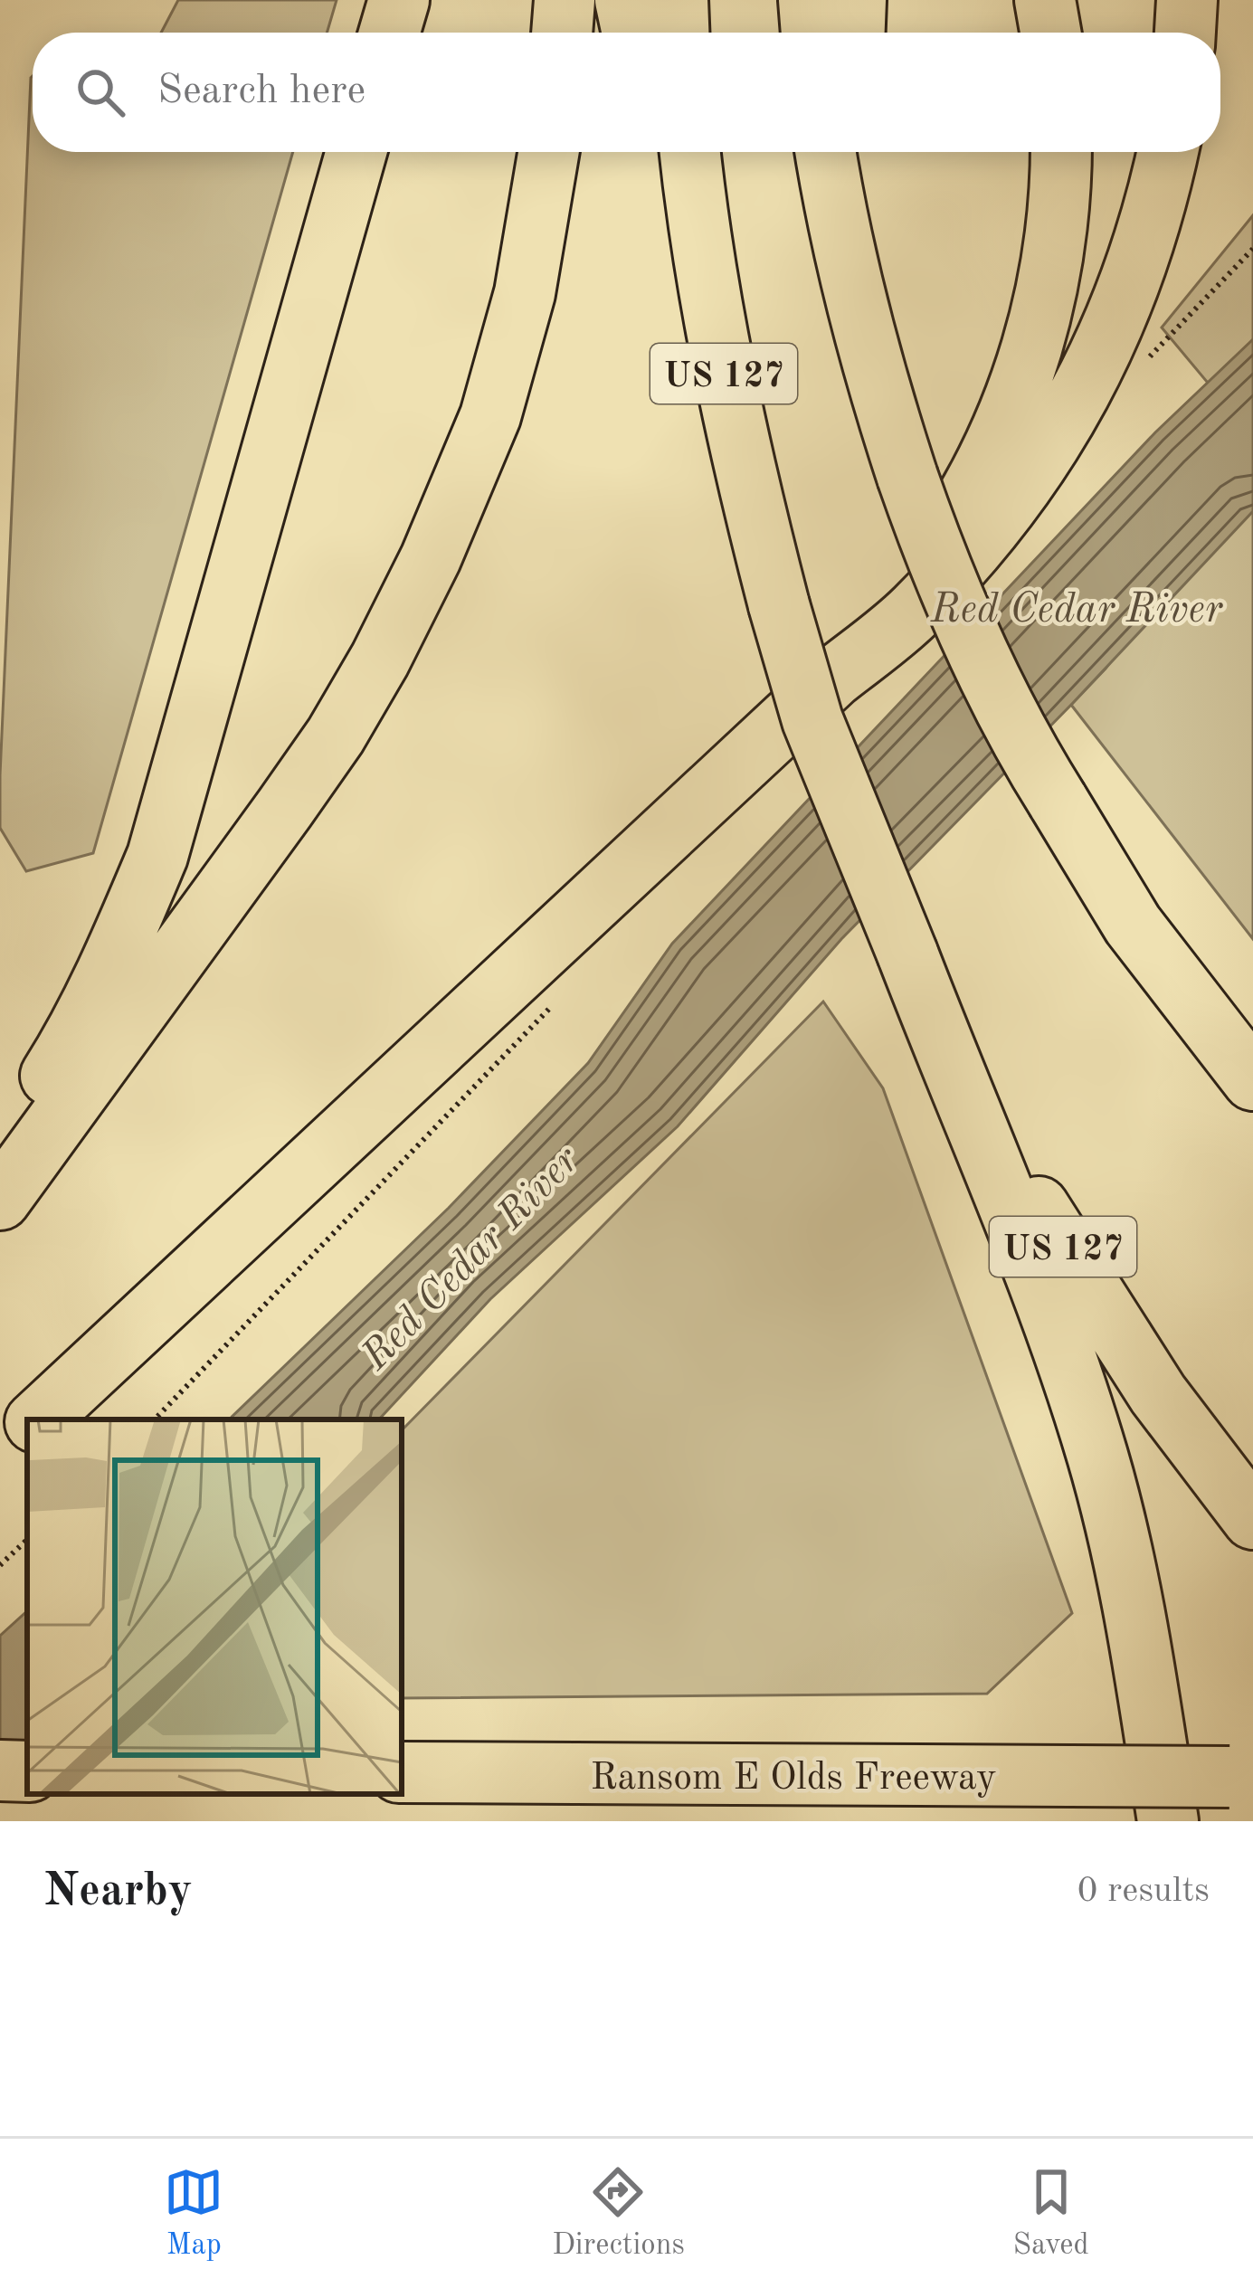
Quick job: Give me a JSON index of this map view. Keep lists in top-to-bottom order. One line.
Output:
{"streets":{"highway":["US 127","Ransom E Olds Freeway"]},"water":["Red Cedar River"],"page":{"search":"Search here","heading":["Nearby","0 results"],"nav":["Map","Directions","Saved"]}}
